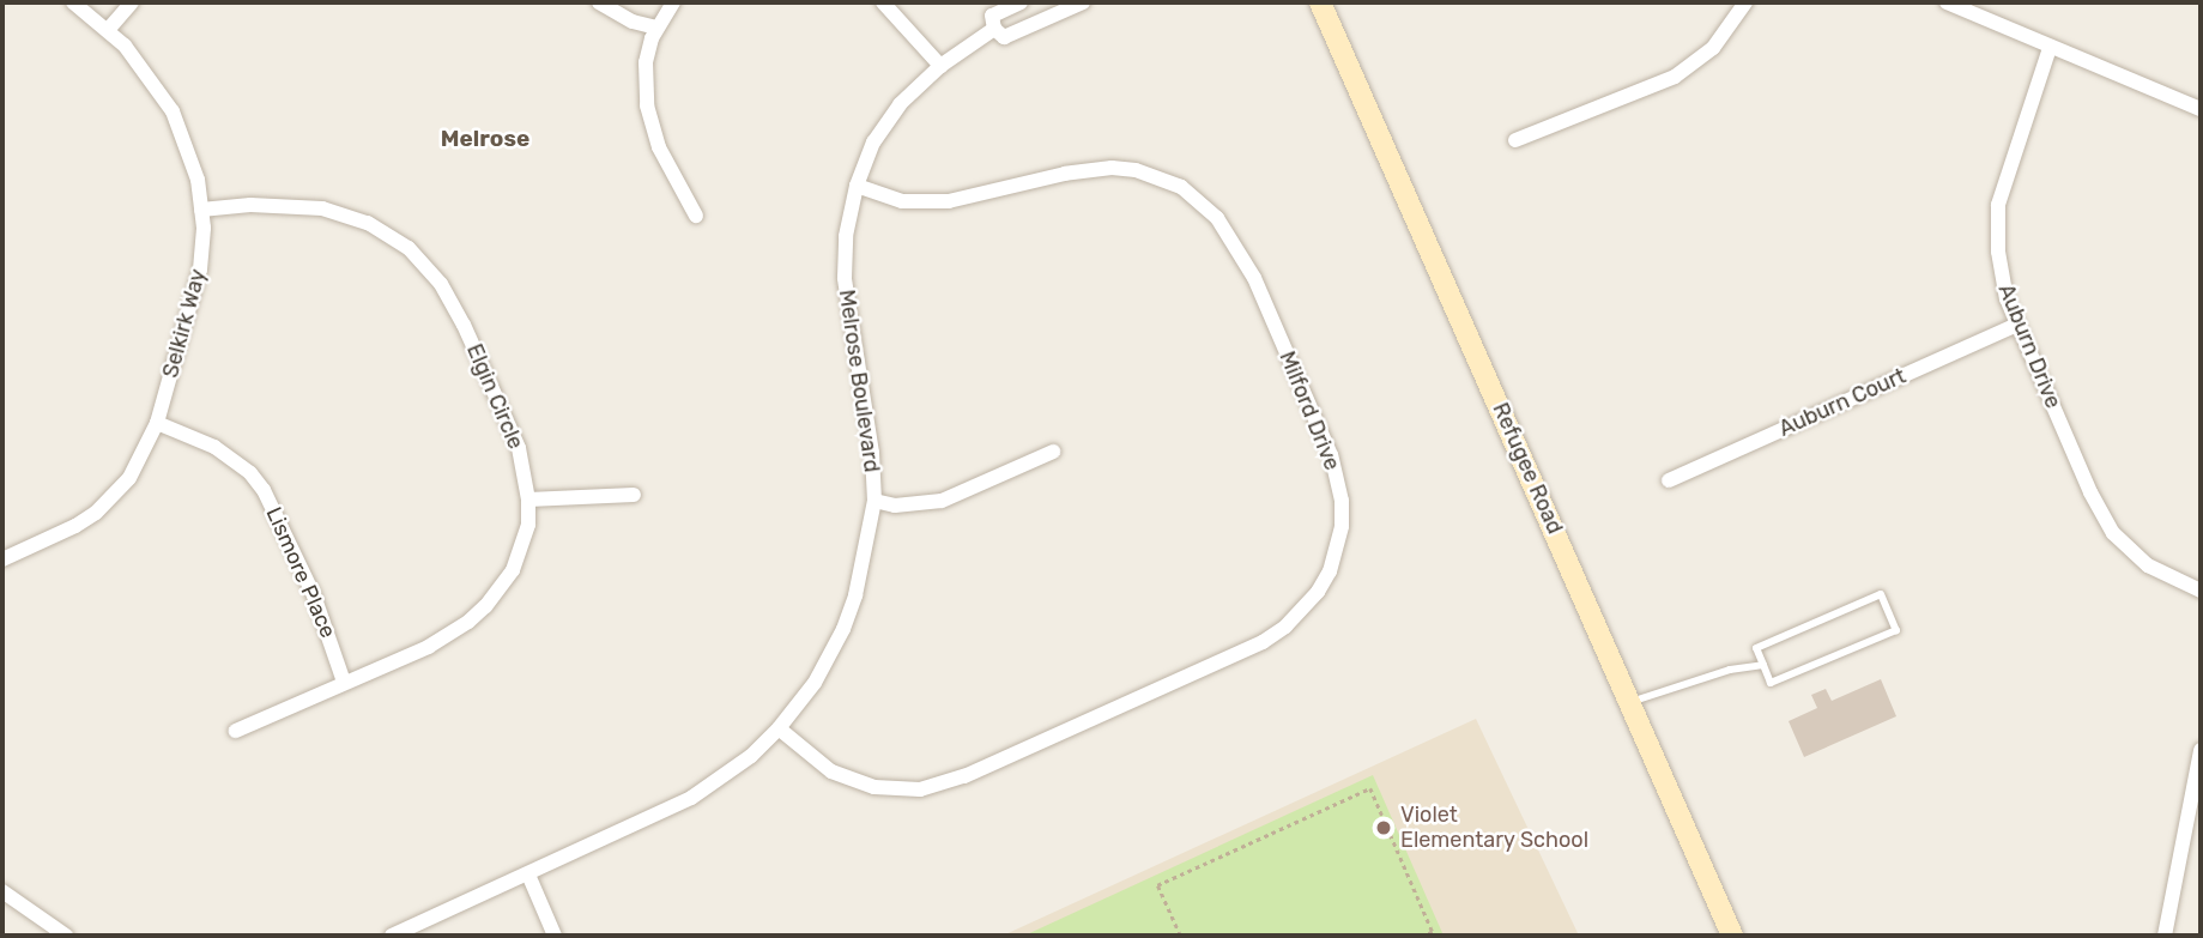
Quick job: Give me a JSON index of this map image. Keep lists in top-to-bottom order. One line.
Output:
{"streets":{"main road":["Refugee Road"],"street":["Selkirk Way","Auburn Drive","Melrose Boulevard","Elgin Circle","Auburn Court","Milford Drive","Lismore Place"]},"crossings":[["Selkirk Way","Elgin Circle"],["Selkirk Way","Lismore Place"],["Auburn Drive","Auburn Court"],["Melrose Boulevard","Milford Drive"],["Elgin Circle","Lismore Place"]],"districts":["Melrose"],"places":["Violet Elementary School"]}
